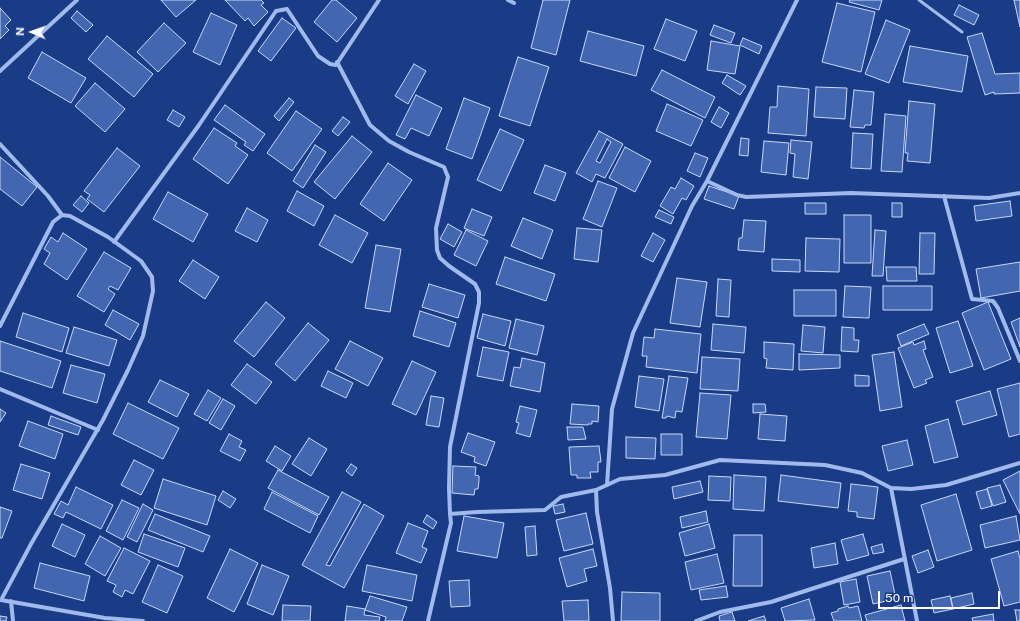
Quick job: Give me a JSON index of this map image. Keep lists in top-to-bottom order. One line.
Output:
{"scale_bar":"50 m","north":"left"}
